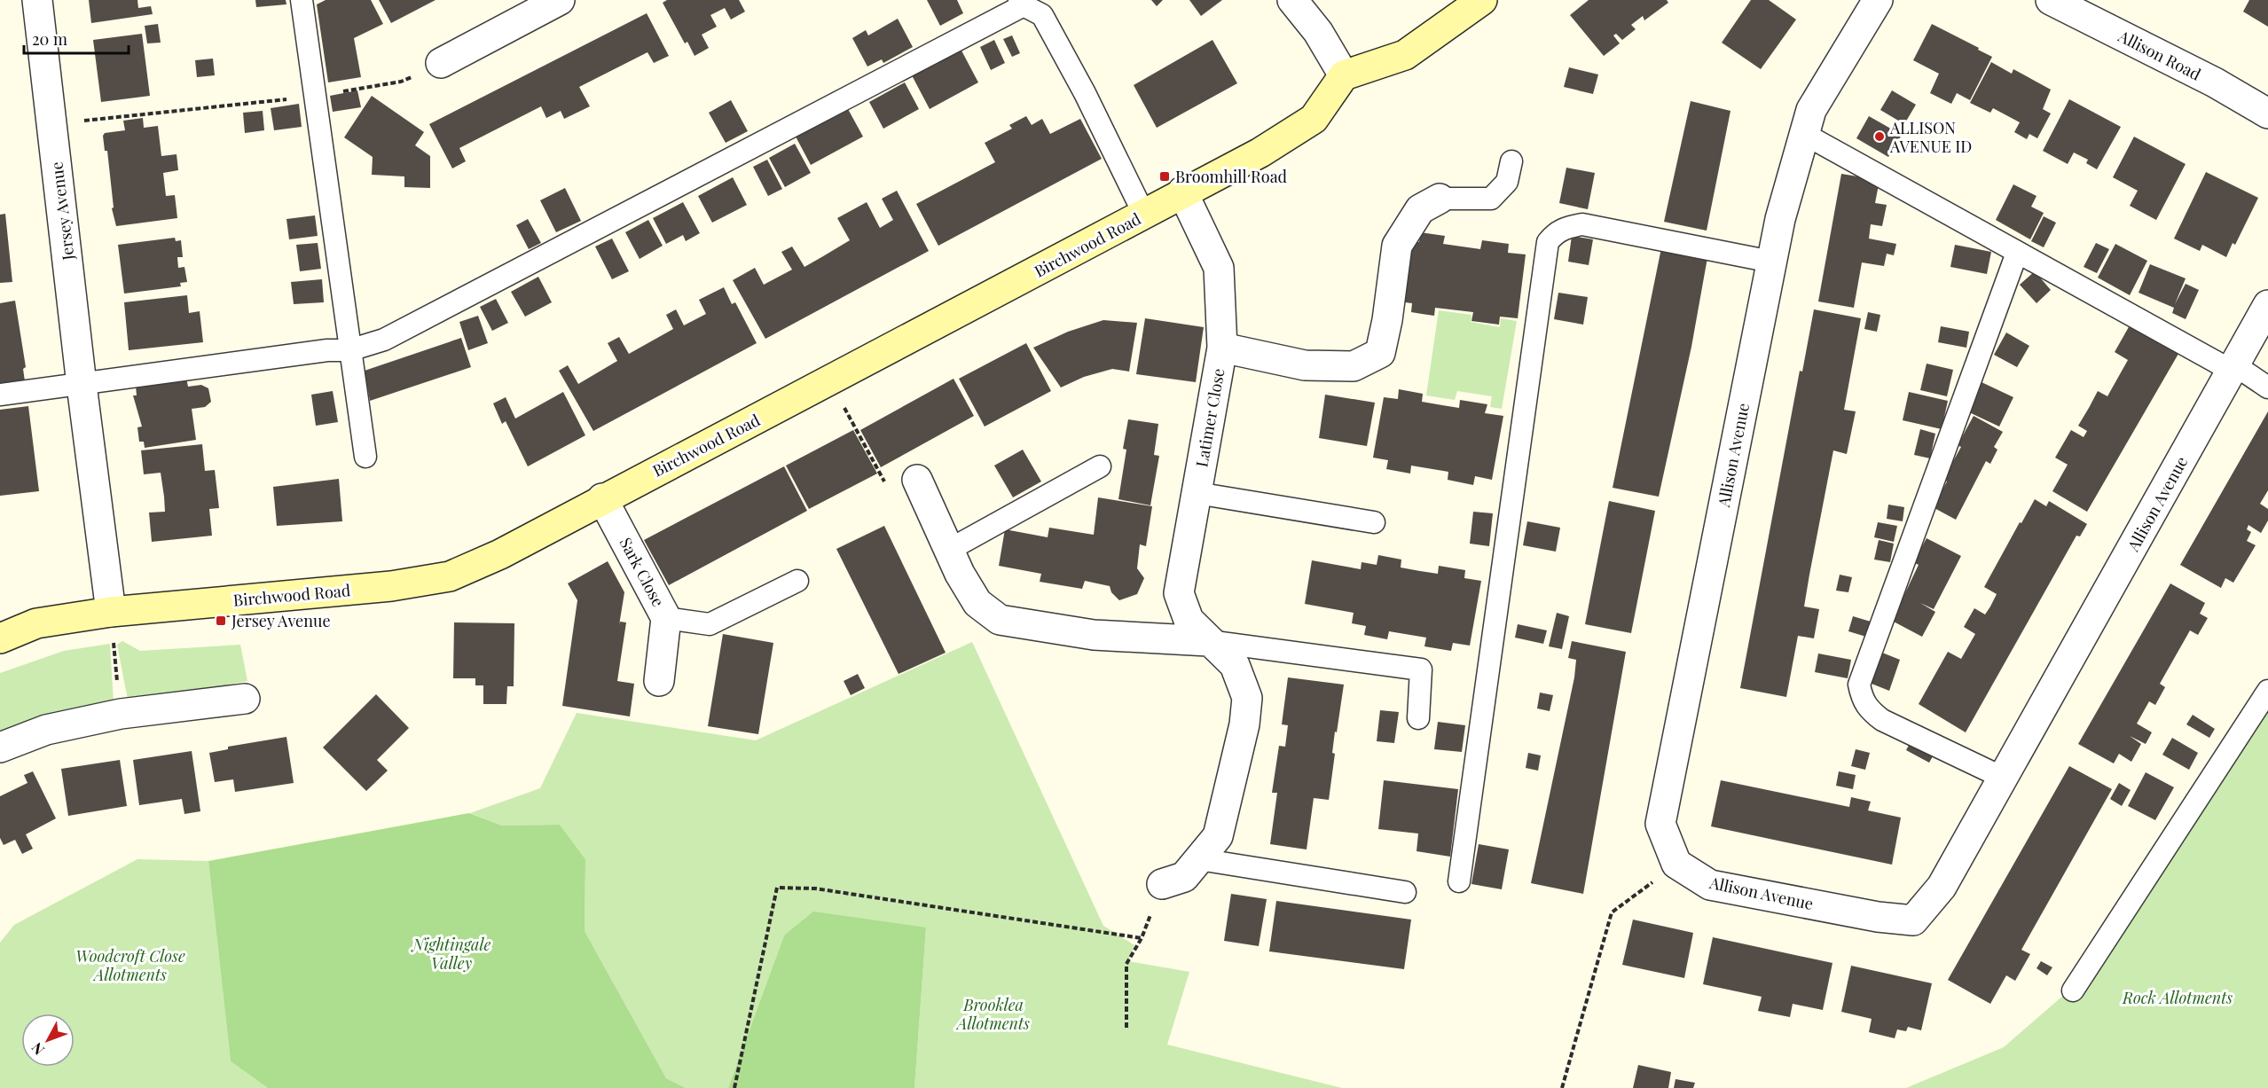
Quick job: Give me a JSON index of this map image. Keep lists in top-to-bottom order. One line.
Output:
{"streets":{"street":["Allison Road","Jersey Avenue","Birchwood Road","Latimer Close","Allison Avenue","Sark Close"]},"crossings":[["Jersey Avenue","Birchwood Road"],["Birchwood Road","Latimer Close"],["Birchwood Road","Sark Close"]],"parks":["Nightingale Valley","Woodcroft Close Allotments","Rock Allotments","Brooklea Allotments"],"places":{"other":["ALLISON AVENUE ID"],"transit":["Broomhill Road","Jersey Avenue"]},"scale_bar":"20 m","north":"bottom left"}
